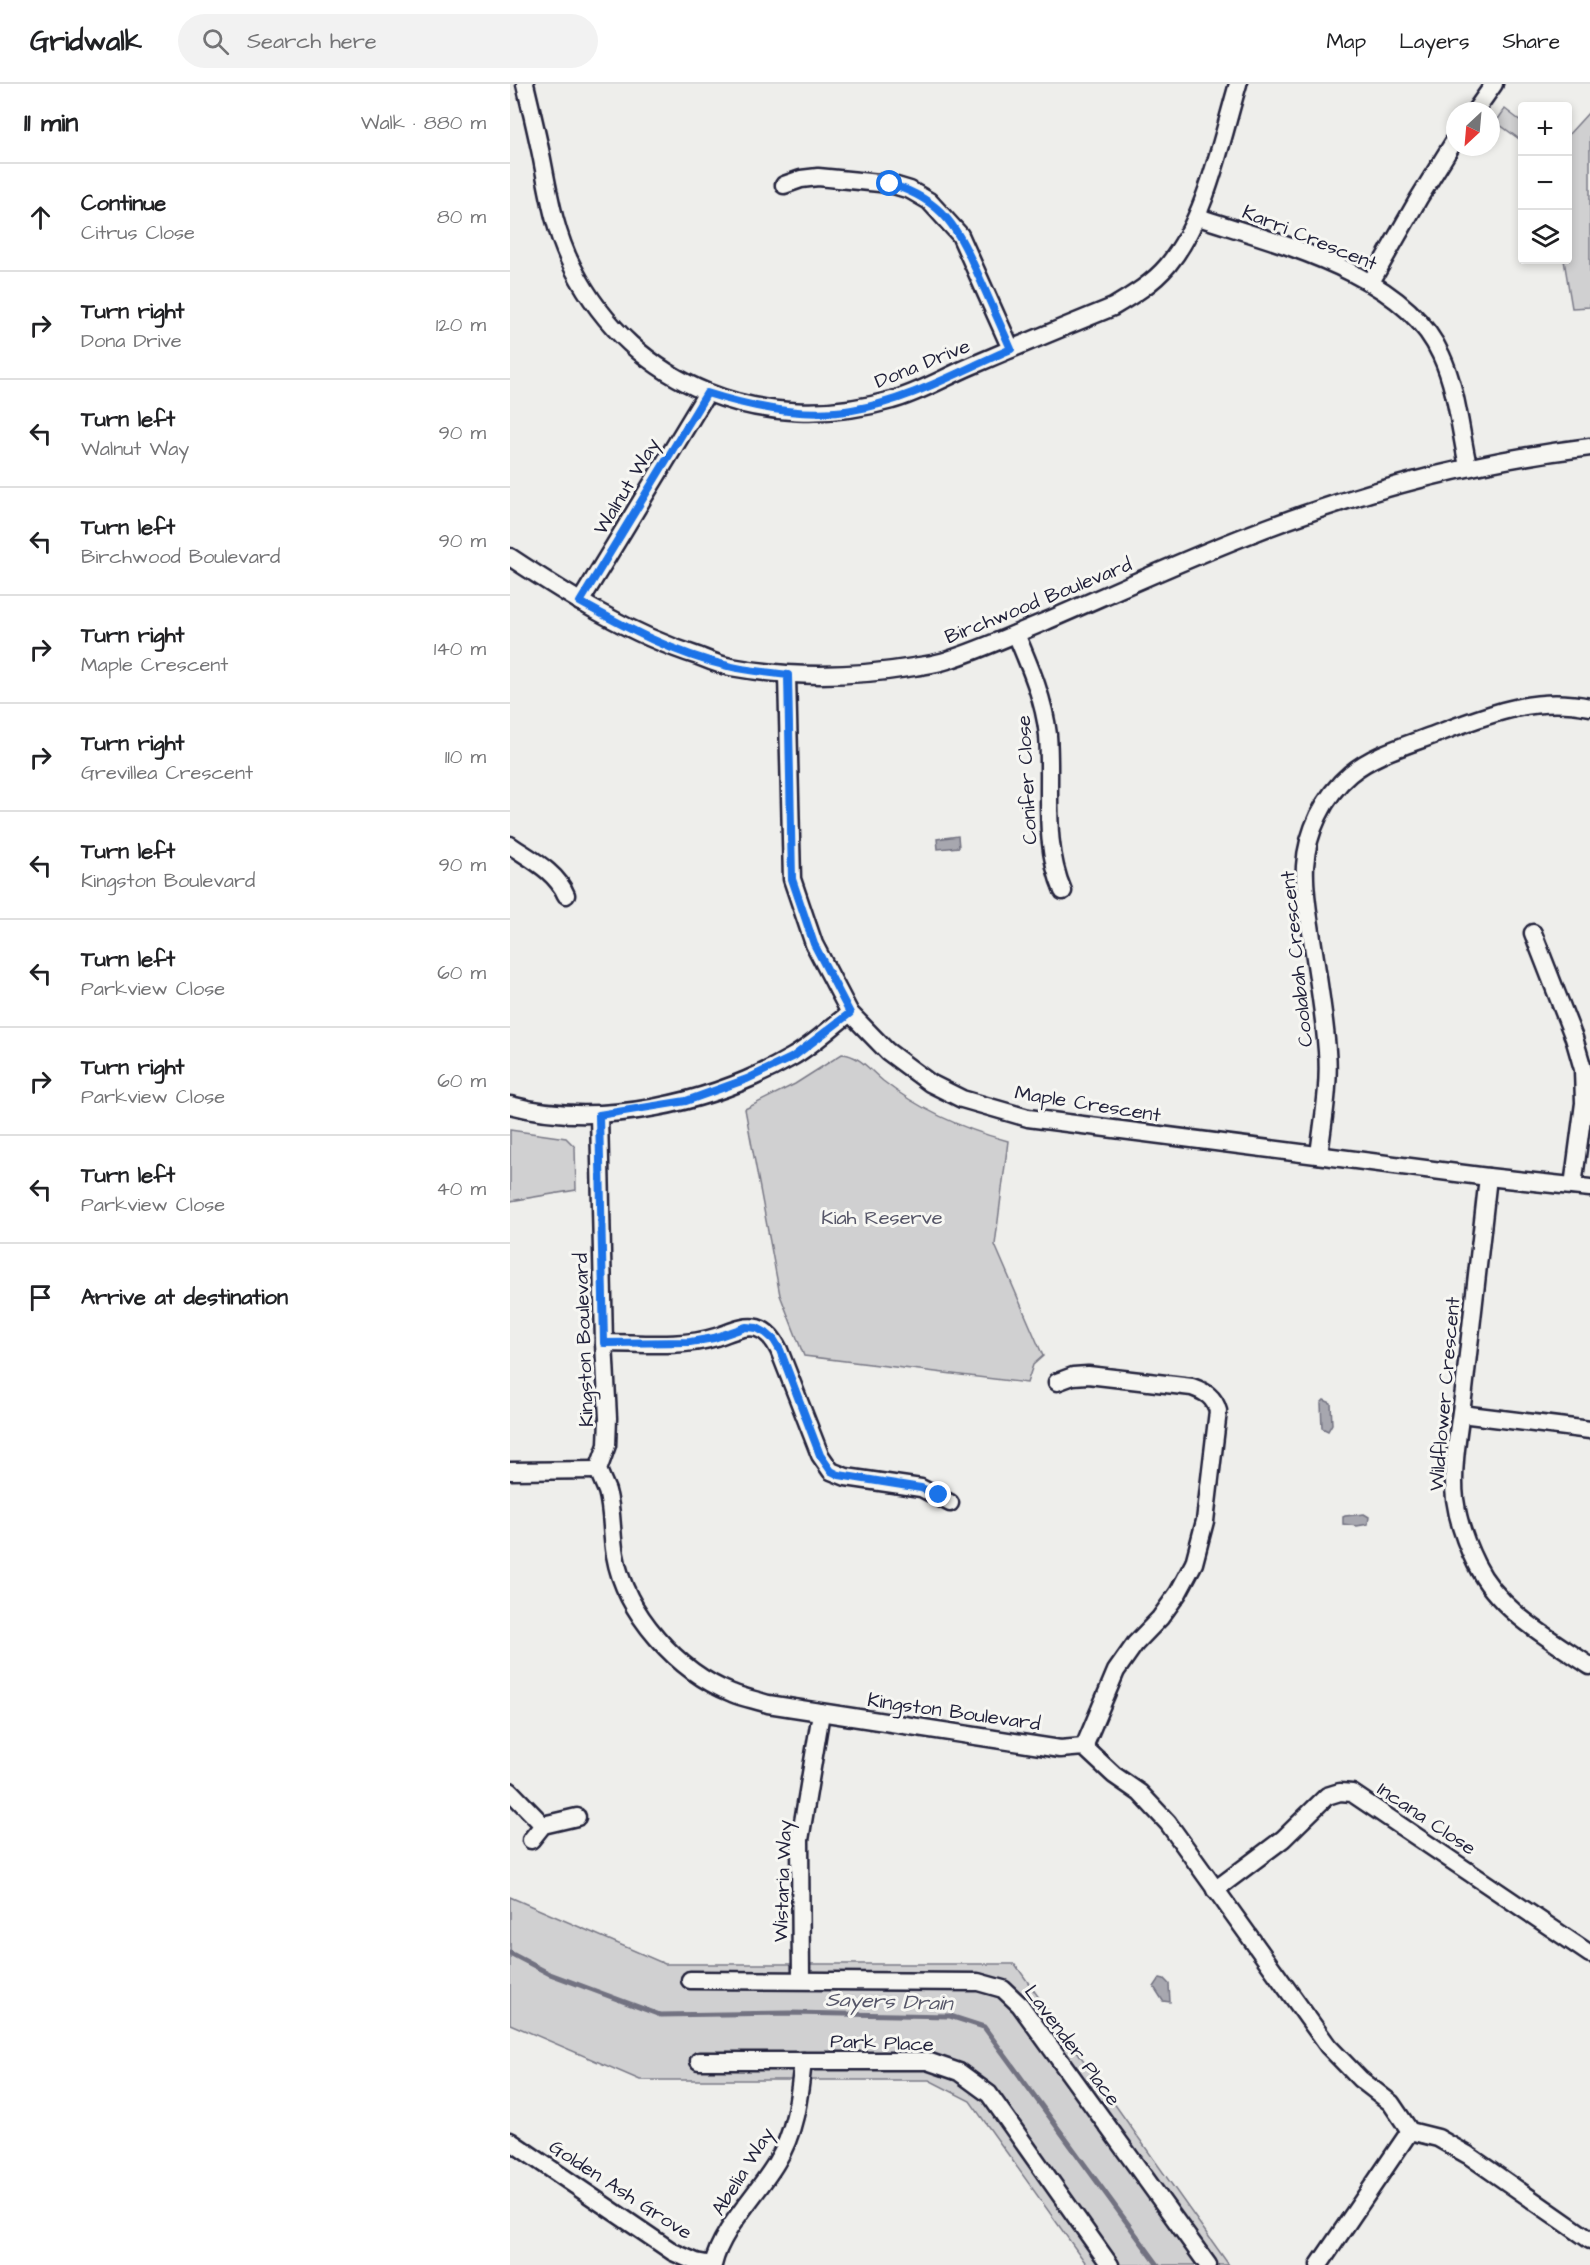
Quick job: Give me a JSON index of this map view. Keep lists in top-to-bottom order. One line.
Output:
{"streets":{"street":["Karri Crescent","Dona Drive","Walnut Way","Birchwood Boulevard","Conifer Close","Coolabah Crescent","Maple Crescent","Kingston Boulevard","Wildflower Crescent","Incana Close","Wistaria Way","Park Place","Lavender Place","Abelia Way","Golden Ash Grove"]},"crossings":[["Karri Crescent","Dona Drive"],["Karri Crescent","Birchwood Boulevard"],["Dona Drive","Walnut Way"],["Walnut Way","Birchwood Boulevard"],["Birchwood Boulevard","Conifer Close"],["Birchwood Boulevard","Maple Crescent"],["Coolabah Crescent","Maple Crescent"],["Maple Crescent","Wildflower Crescent"],["Kingston Boulevard","Wistaria Way"],["Wistaria Way","Lavender Place"],["Park Place","Abelia Way"],["Abelia Way","Golden Ash Grove"]],"water":["Sayers Drain"],"parks":["Kiah Reserve"],"north":"bottom left","page":{"header":"Gridwalk","search":"Search here","nav":["Map","Layers","Share"],"heading":["11 min","Walk · 880 m"],"map_buttons":["+","−"],"list":[["Continue","Citrus Close","80 m"],["Turn right","Dona Drive","120 m"],["Turn left","Walnut Way","90 m"],["Turn left","Birchwood Boulevard","90 m"],["Turn right","Maple Crescent","140 m"],["Turn right","Grevillea Crescent","110 m"],["Turn left","Kingston Boulevard","90 m"],["Turn left","Parkview Close","60 m"],["Turn right","Parkview Close","60 m"],["Turn left","Parkview Close","40 m"],"Arrive at destination"]}}
